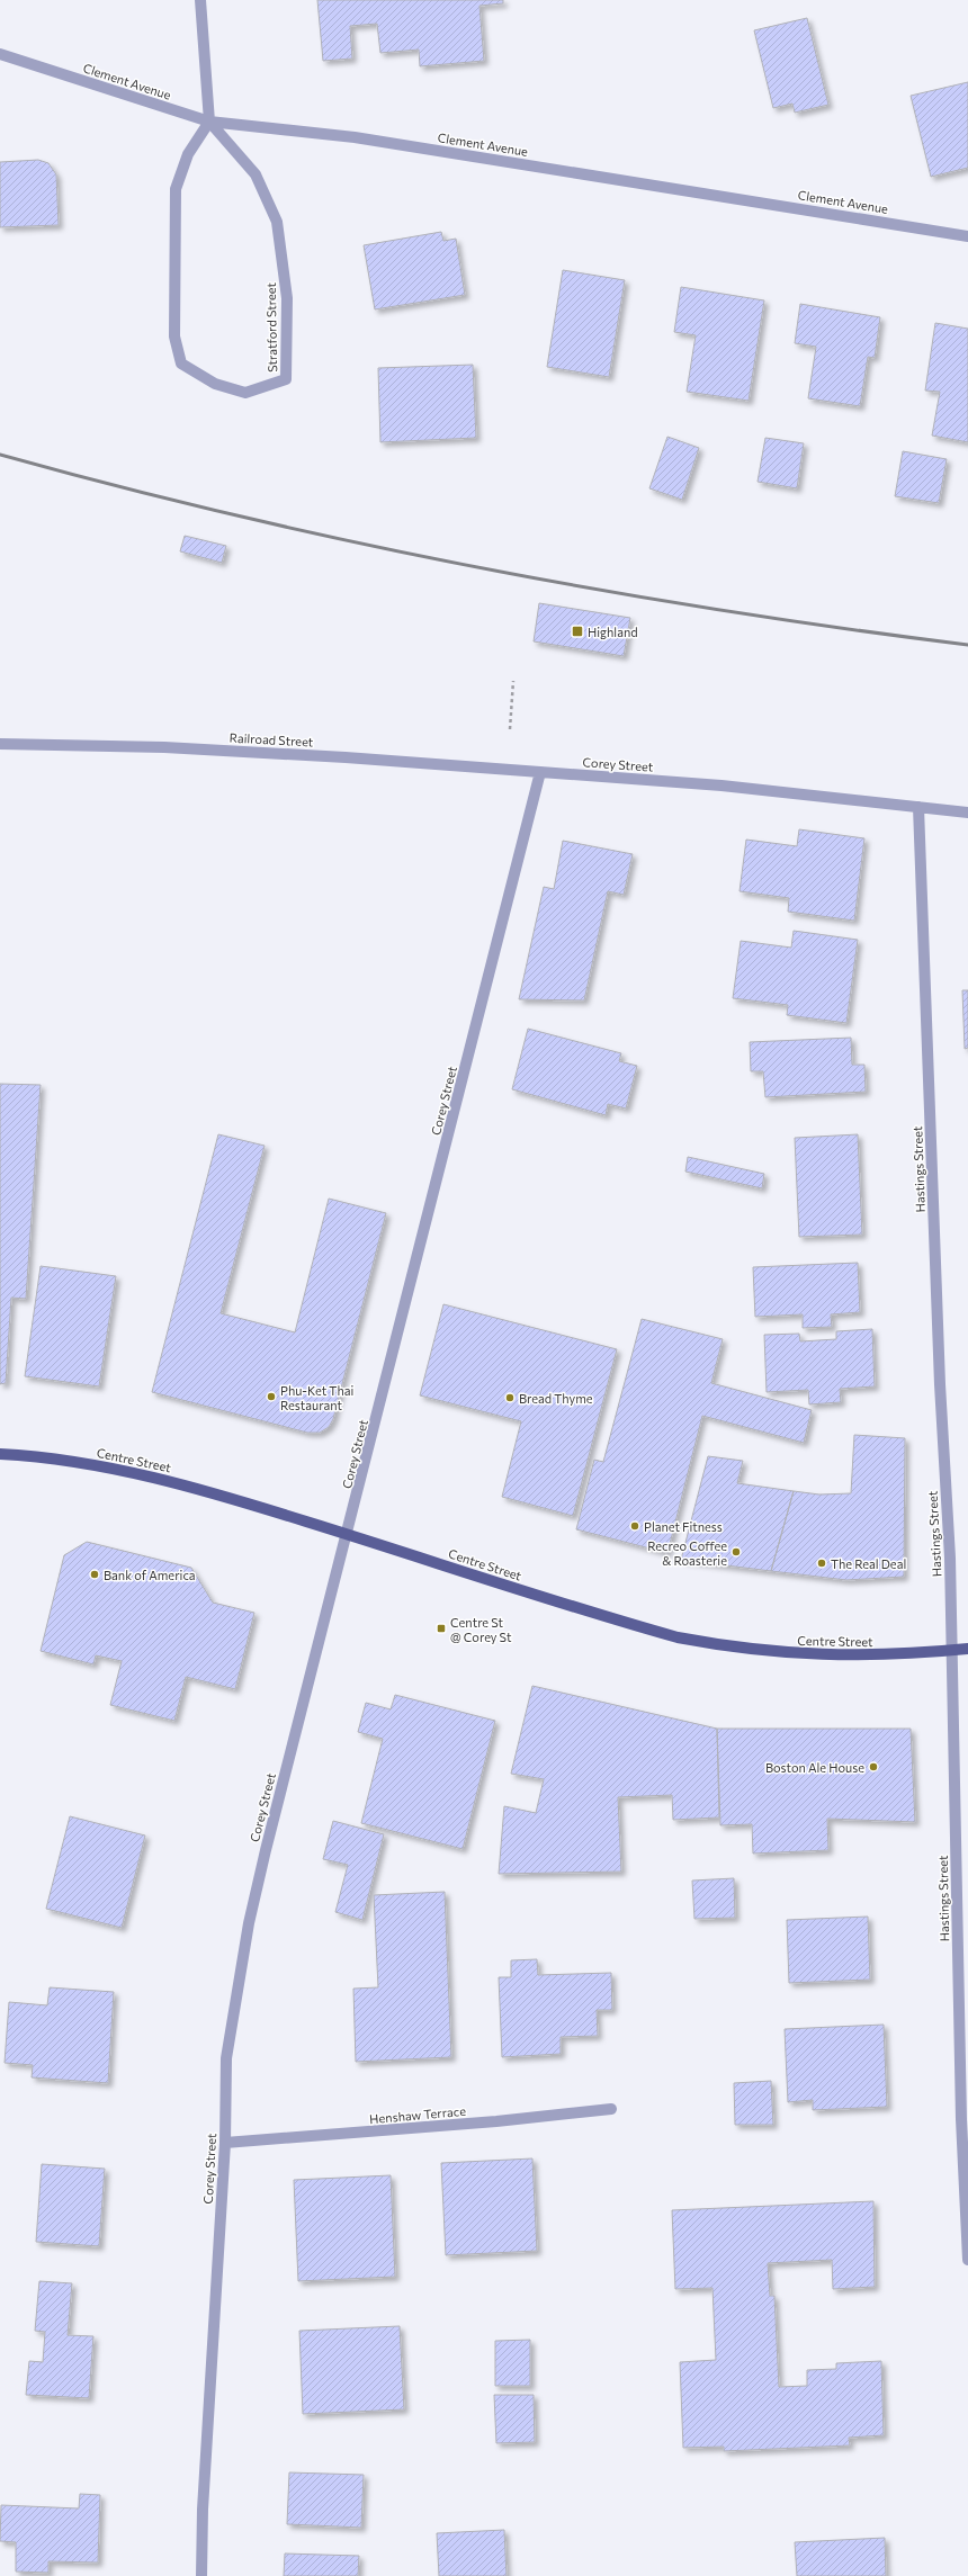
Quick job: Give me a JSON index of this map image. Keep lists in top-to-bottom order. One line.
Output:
{"streets":{"main road":["Centre Street"],"street":["Clement Avenue","Stratford Street","Railroad Street","Corey Street","Hastings Street","Henshaw Terrace"]},"crossings":[["Clement Avenue","Stratford Street"],["Railroad Street","Corey Street"],["Corey Street","Hastings Street"],["Corey Street","Centre Street"],["Corey Street","Henshaw Terrace"],["Hastings Street","Centre Street"]],"places":{"transit":["Highland","Centre St @ Corey St"],"other":["Phu-Ket Thai Restaurant","Bread Thyme","Planet Fitness","Recreo Coffee & Roasterie","The Real Deal","Bank of America","Boston Ale House"]}}
